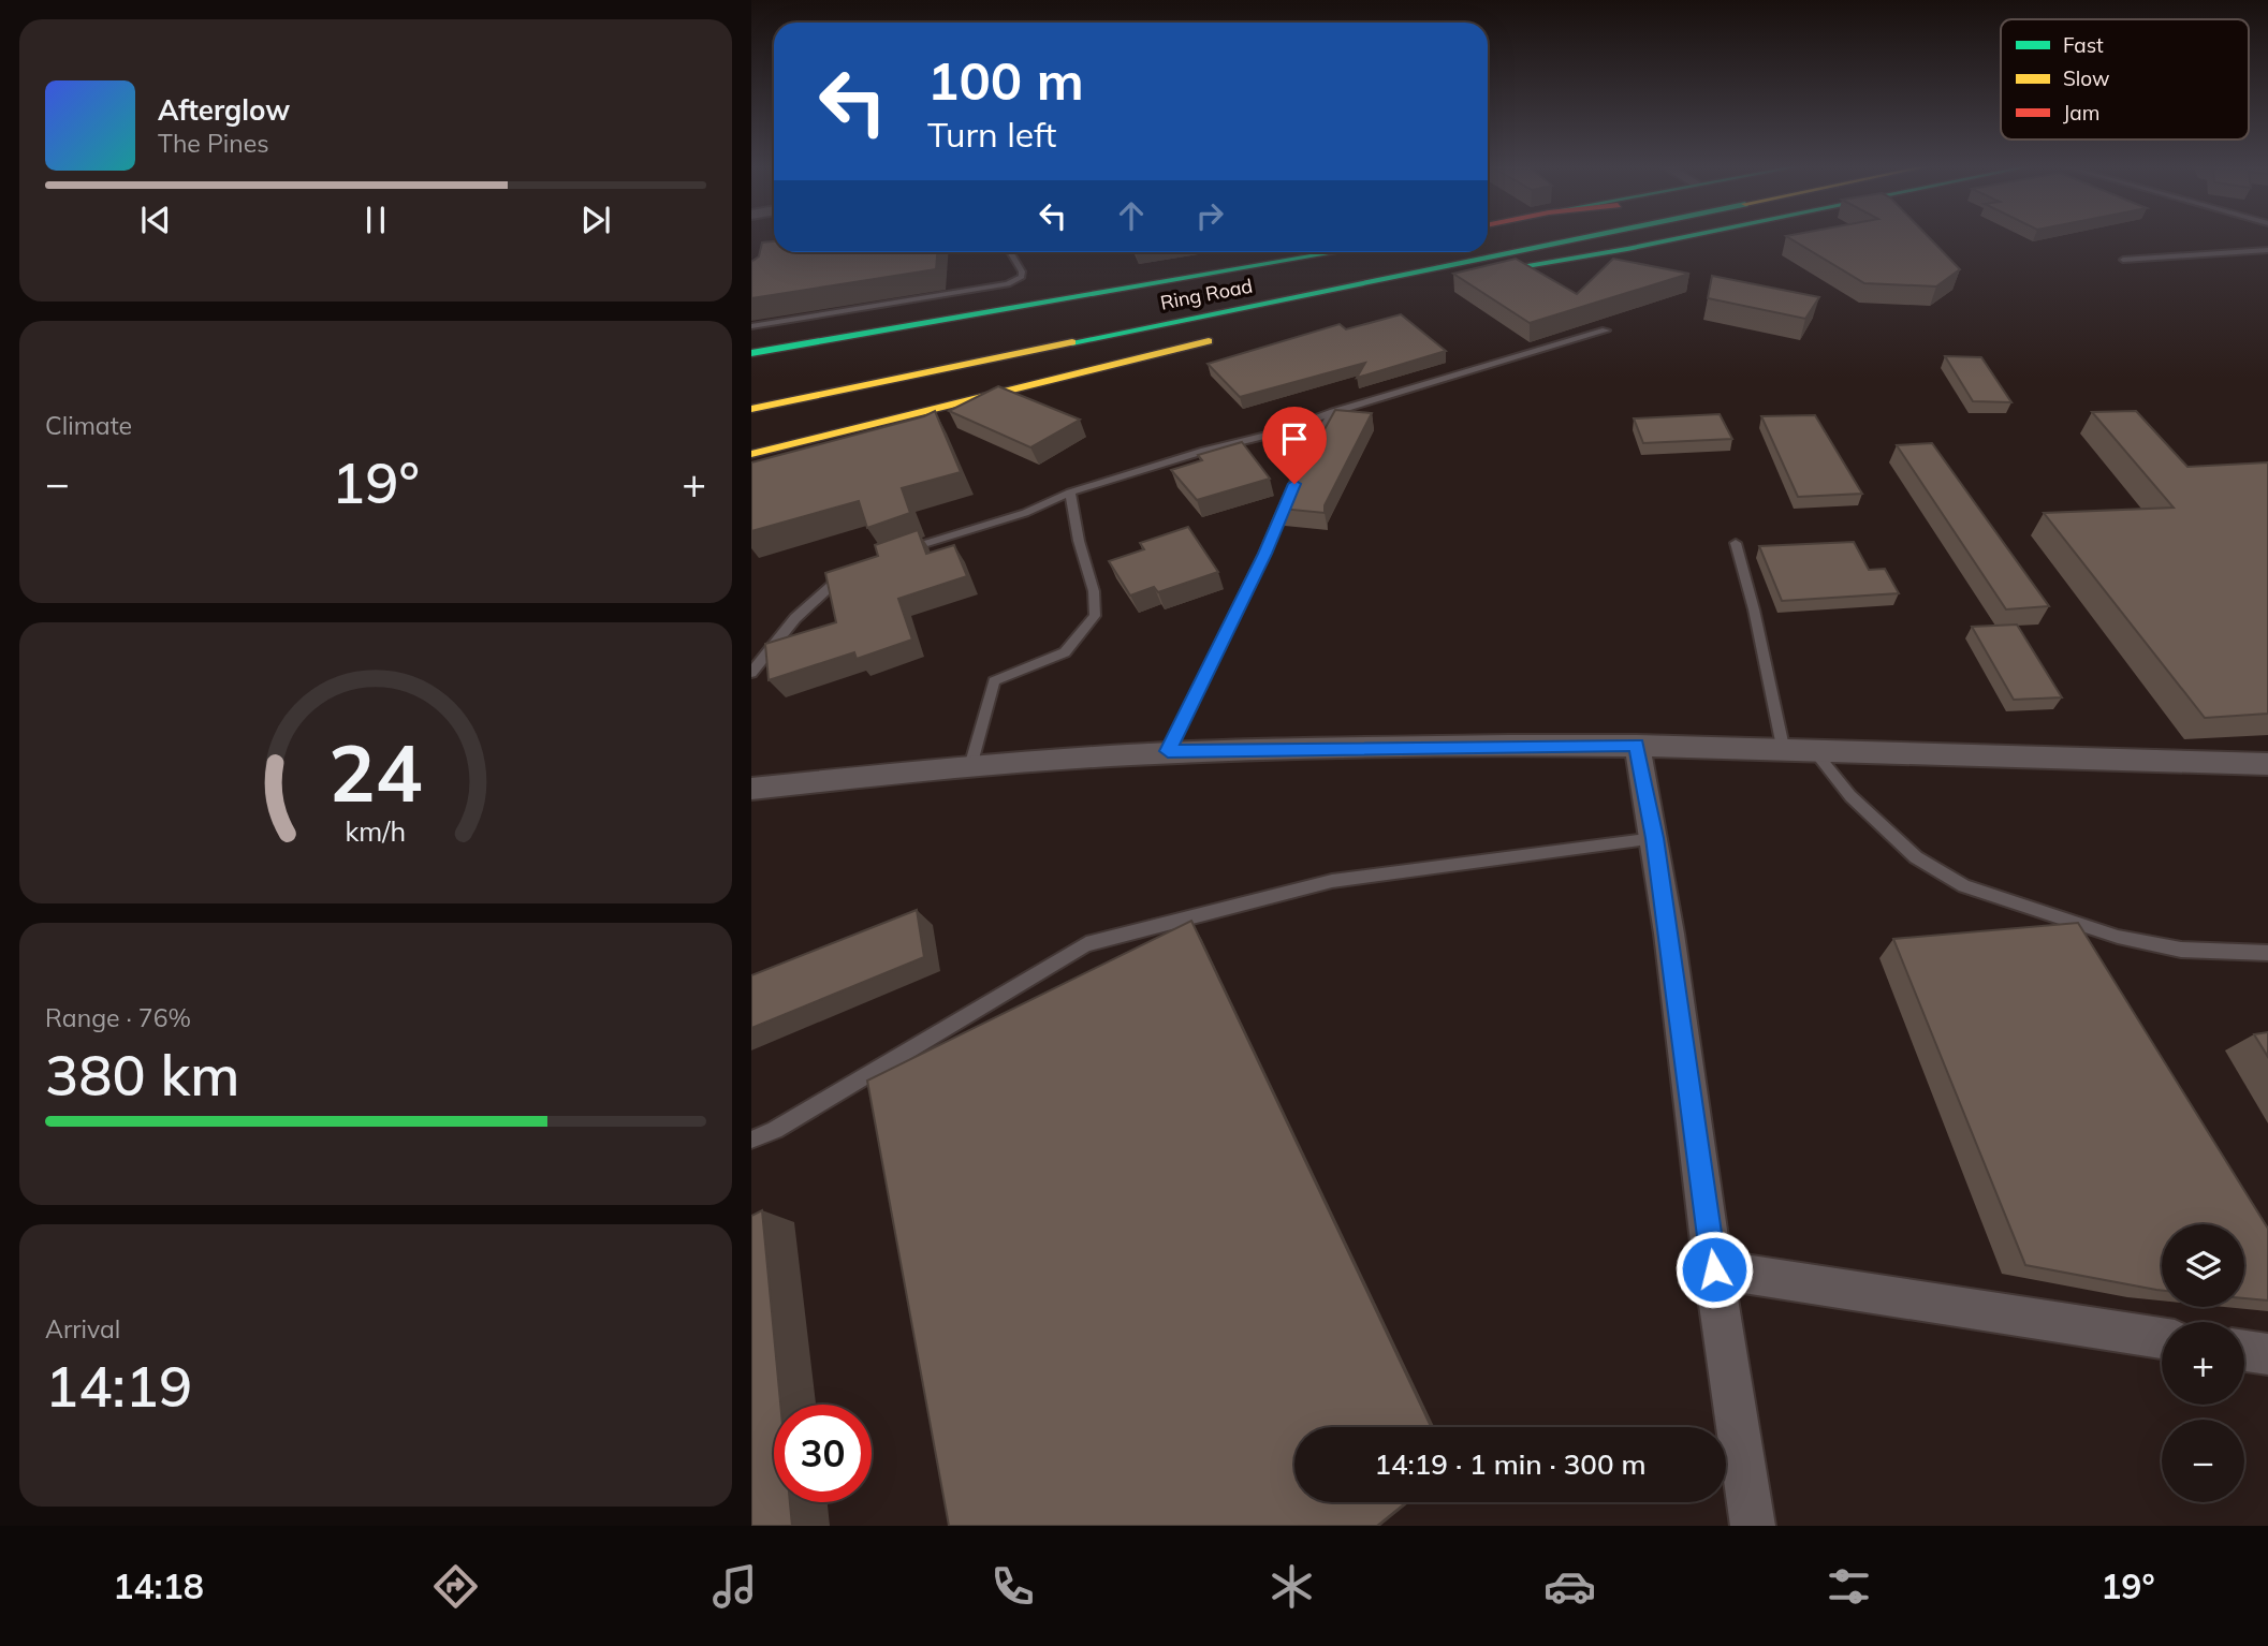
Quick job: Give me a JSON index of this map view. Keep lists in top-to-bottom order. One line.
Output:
{"streets":{"main road":["Ring Road"]},"legend":["Fast","Slow","Jam"],"page":{"turn":["100 m","Turn left"],"song":["Afterglow","The Pines"],"tile":["Climate",["Range · 76%","380 km"],["Arrival","14:19"]],"heat":["−","19°","+"],"map_buttons":["+","−"],"limit":"30","trip":"14:19 · 1 min · 300 m","tabs":["14:18","19°"],"gauge":["24","km/h"]}}
